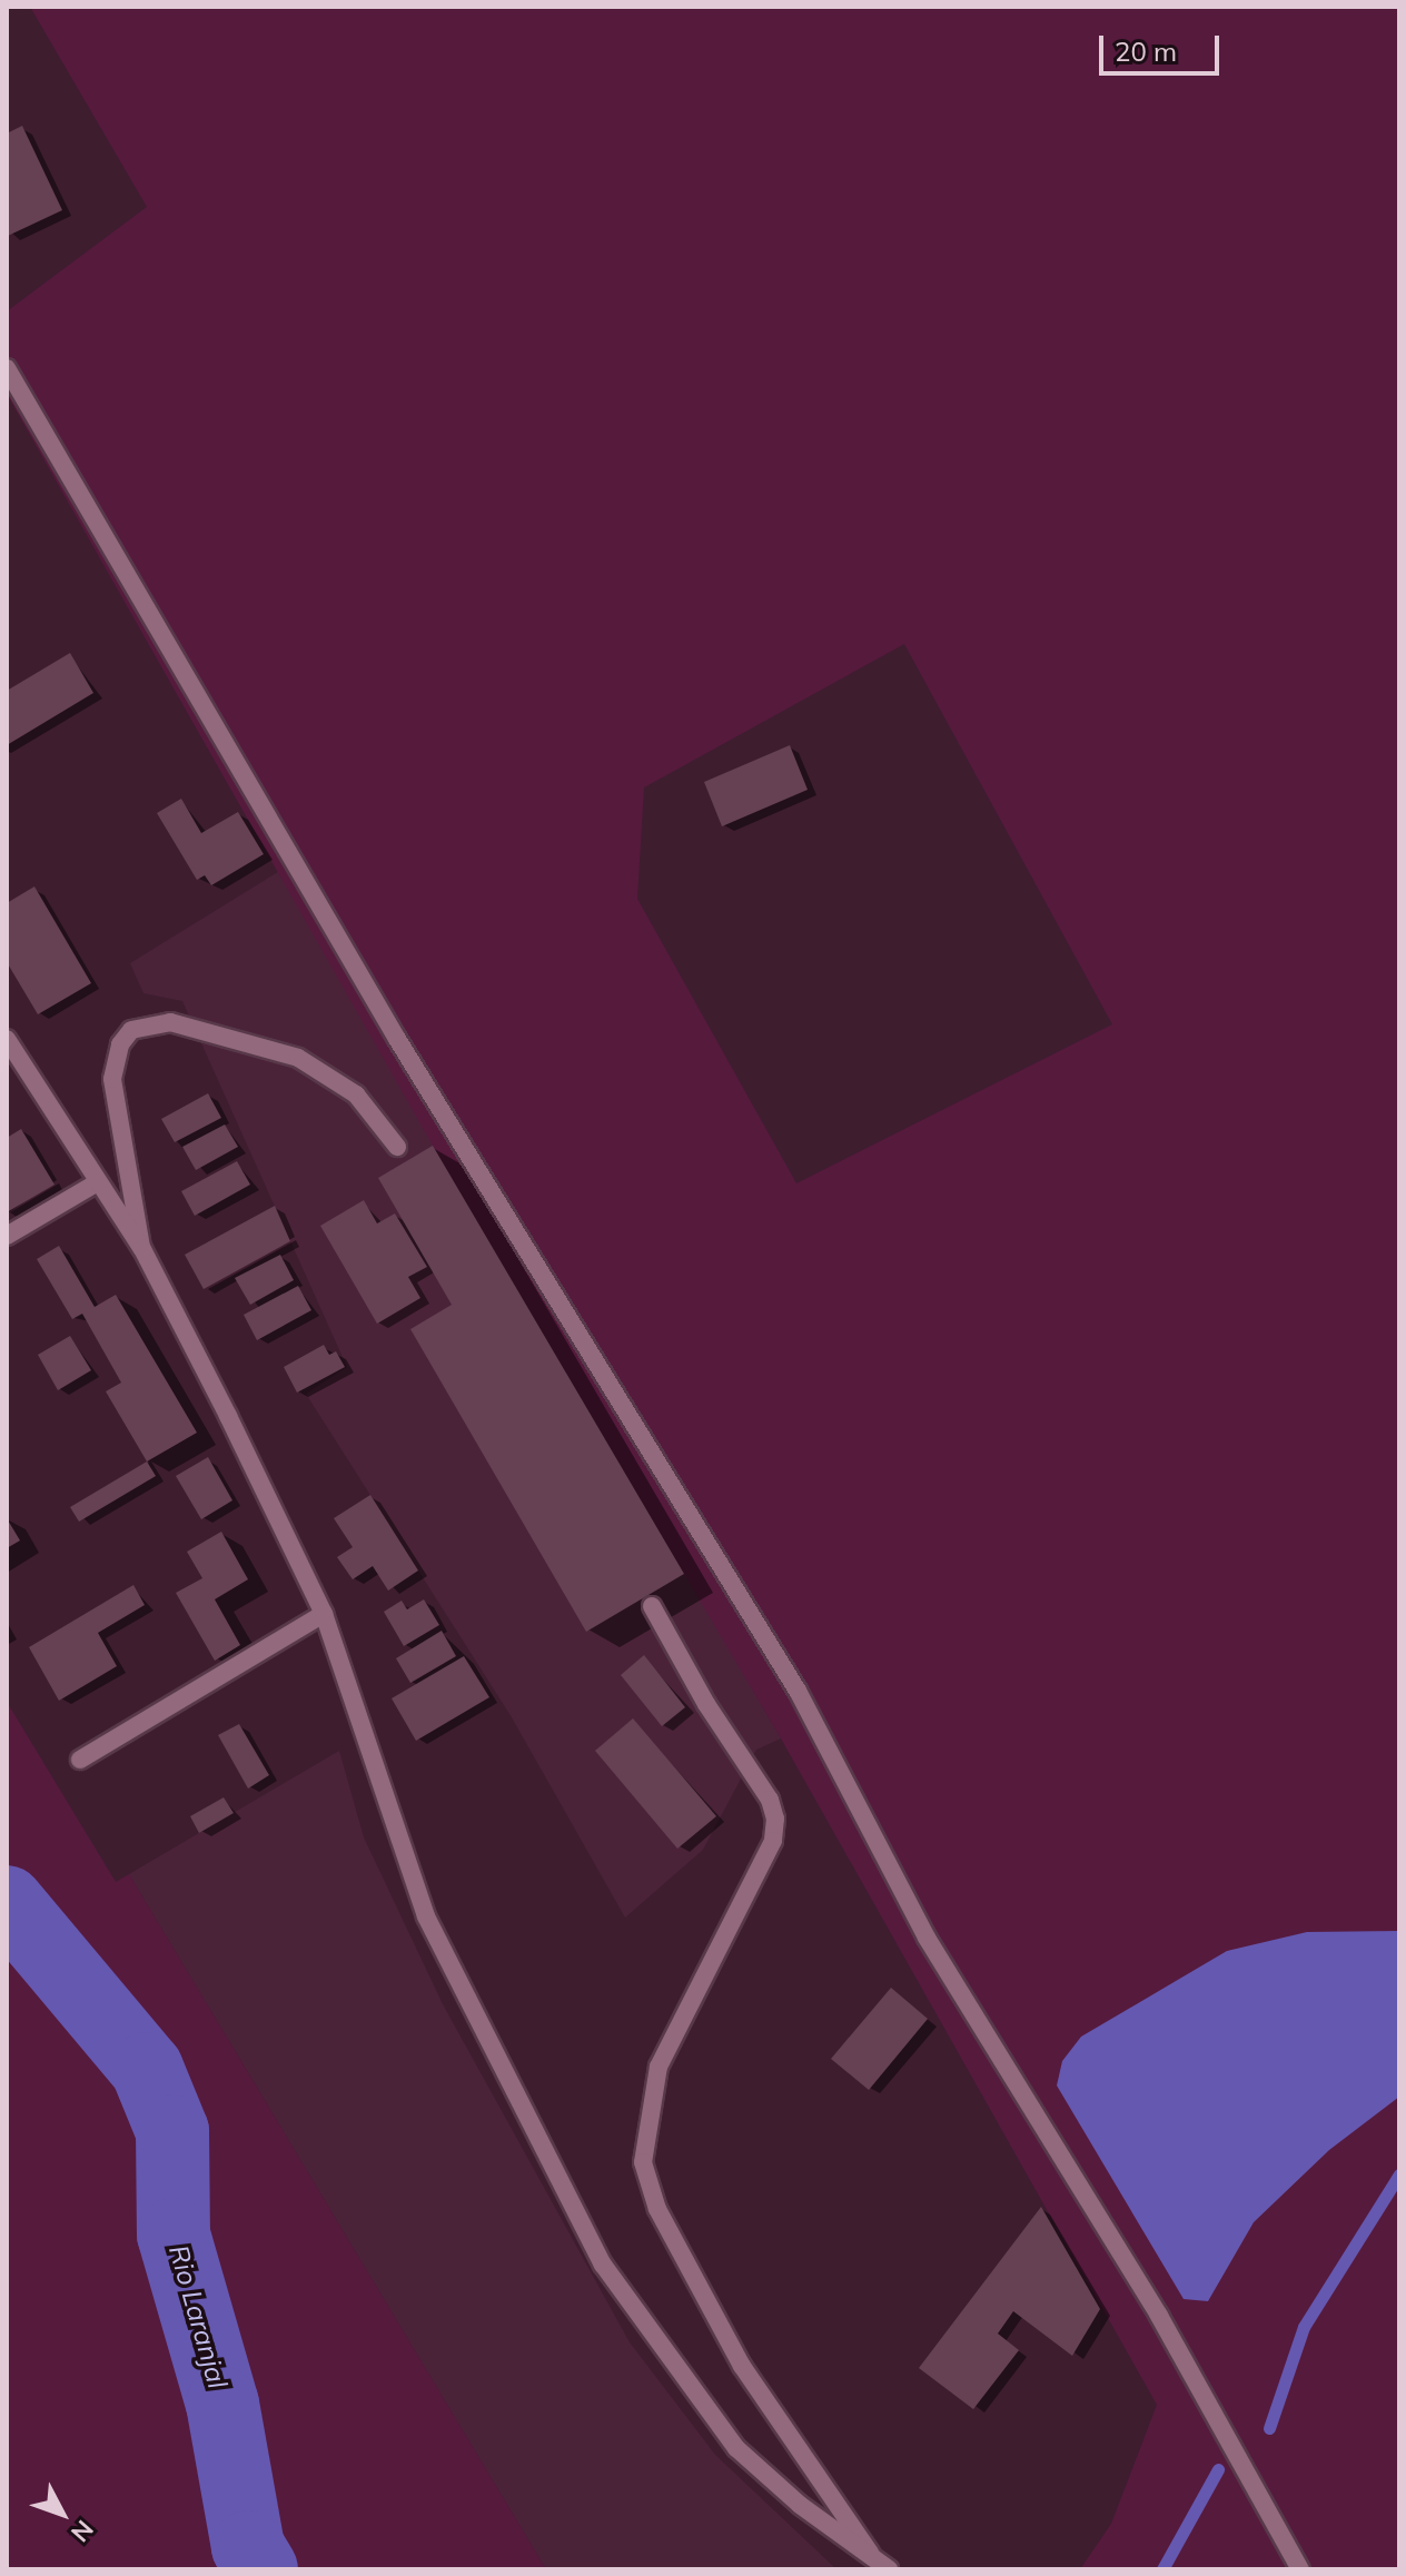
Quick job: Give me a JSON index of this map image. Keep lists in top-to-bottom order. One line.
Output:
{"water":["Rio Laranjal"],"scale_bar":"20 m","north":"bottom right"}
